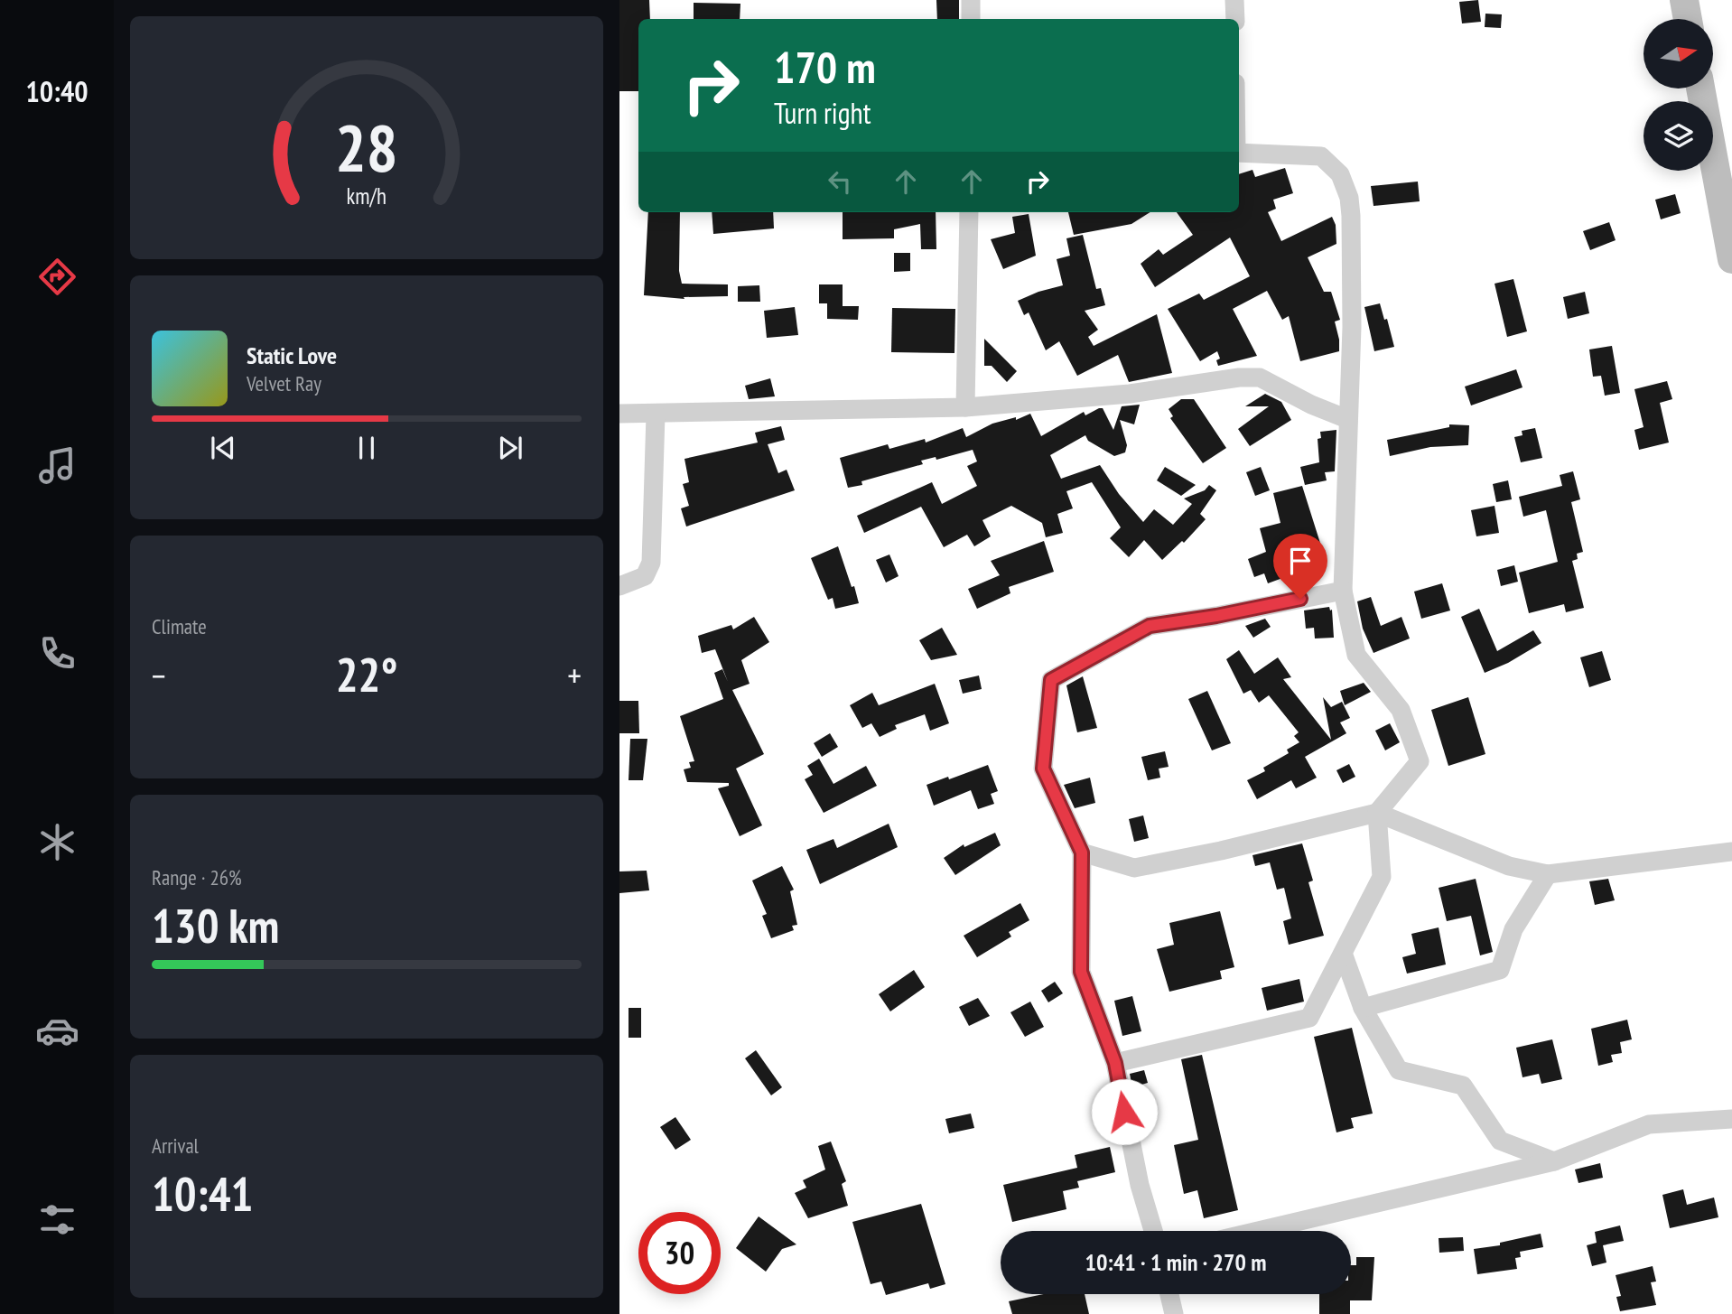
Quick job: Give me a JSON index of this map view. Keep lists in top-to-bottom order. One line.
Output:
{"north":"right","page":{"tabs":"10:40","turn":["170 m","Turn right"],"song":["Static Love","Velvet Ray"],"tile":["Climate",["Range · 26%","130 km"],["Arrival","10:41"]],"heat":["−","22°","+"],"limit":"30","trip":"10:41 · 1 min · 270 m","gauge":["28","km/h"]}}
